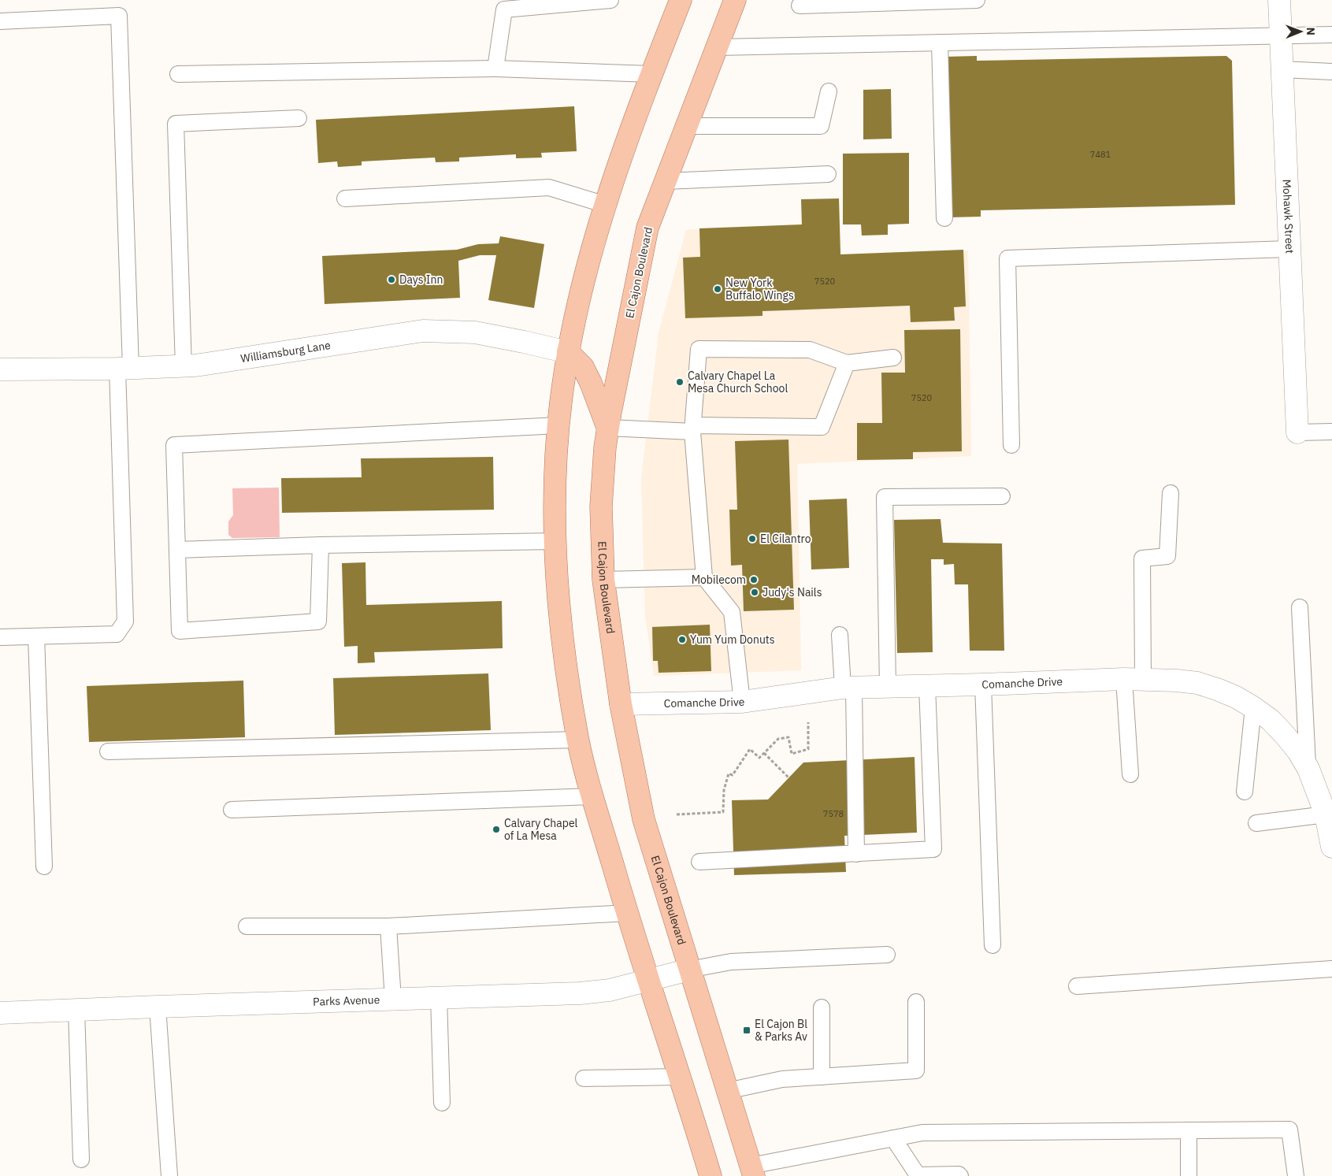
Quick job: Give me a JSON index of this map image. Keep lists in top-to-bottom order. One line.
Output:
{"streets":{"main road":["El Cajon Boulevard"],"street":["Mohawk Street","Williamsburg Lane","Comanche Drive","Parks Avenue"]},"crossings":[["El Cajon Boulevard","Comanche Drive"],["El Cajon Boulevard","Parks Avenue"]],"places":{"other":["Days Inn","New York Buffalo Wings","Calvary Chapel La Mesa Church School","El Cilantro","Mobilecom","Judy's Nails","Yum Yum Donuts","Calvary Chapel of La Mesa"],"transit":["El Cajon Bl & Parks Av"]},"house_numbers":["7481","7520","7520","7578"],"north":"right"}
